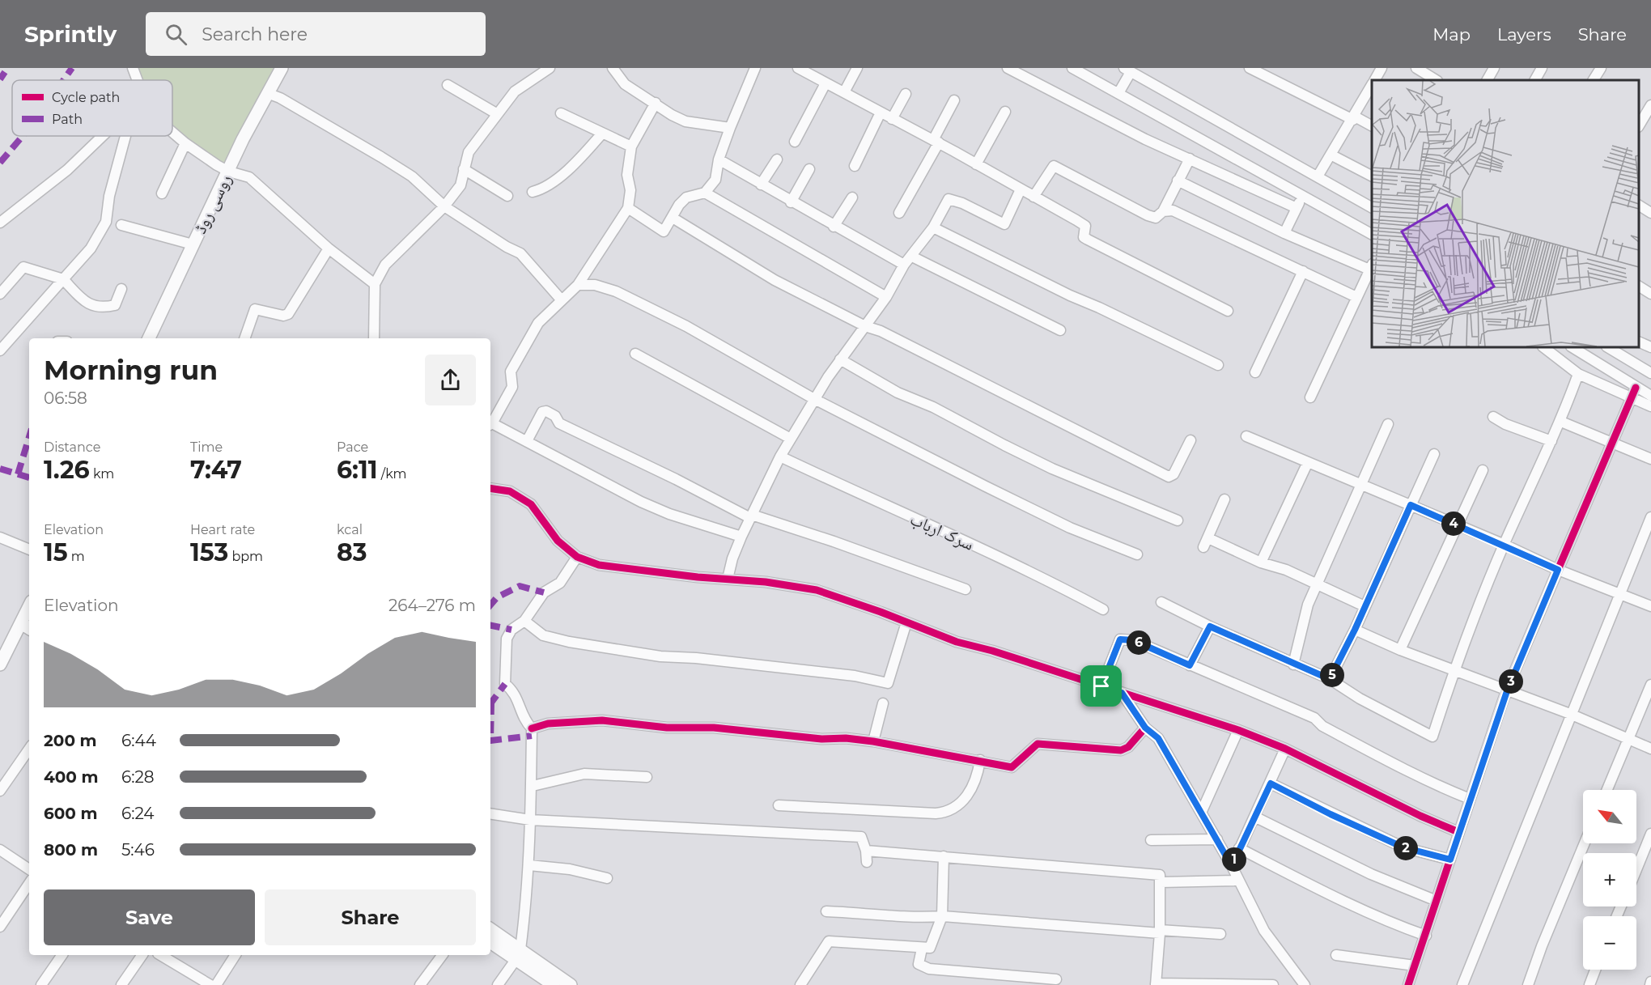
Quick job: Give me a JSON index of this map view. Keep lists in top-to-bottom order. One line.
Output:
{"streets":{"main road":["روسی روڈ"],"street":["سرک ارباب"]},"legend":["Cycle path","Path"],"north":"top left","page":{"header":"Sprintly","search":"Search here","nav":["Map","Layers","Share"],"heading":["Morning run","06:58"],"stats":[["Distance","1.26 km"],["Time","7:47"],["Pace","6:11 /km"],["Elevation","15 m"],["Heart rate","153 bpm"],["kcal","83"]],"pins":["4","6","5","3","2","1"],"chart":["Elevation","264–276 m"],"list":[{"name":"200 m","note":"6:44"},{"name":"400 m","note":"6:28"},{"name":"600 m","note":"6:24"},{"name":"800 m","note":"5:46"}],"map_buttons":["+","−"],"buttons":["Save","Share"]}}
